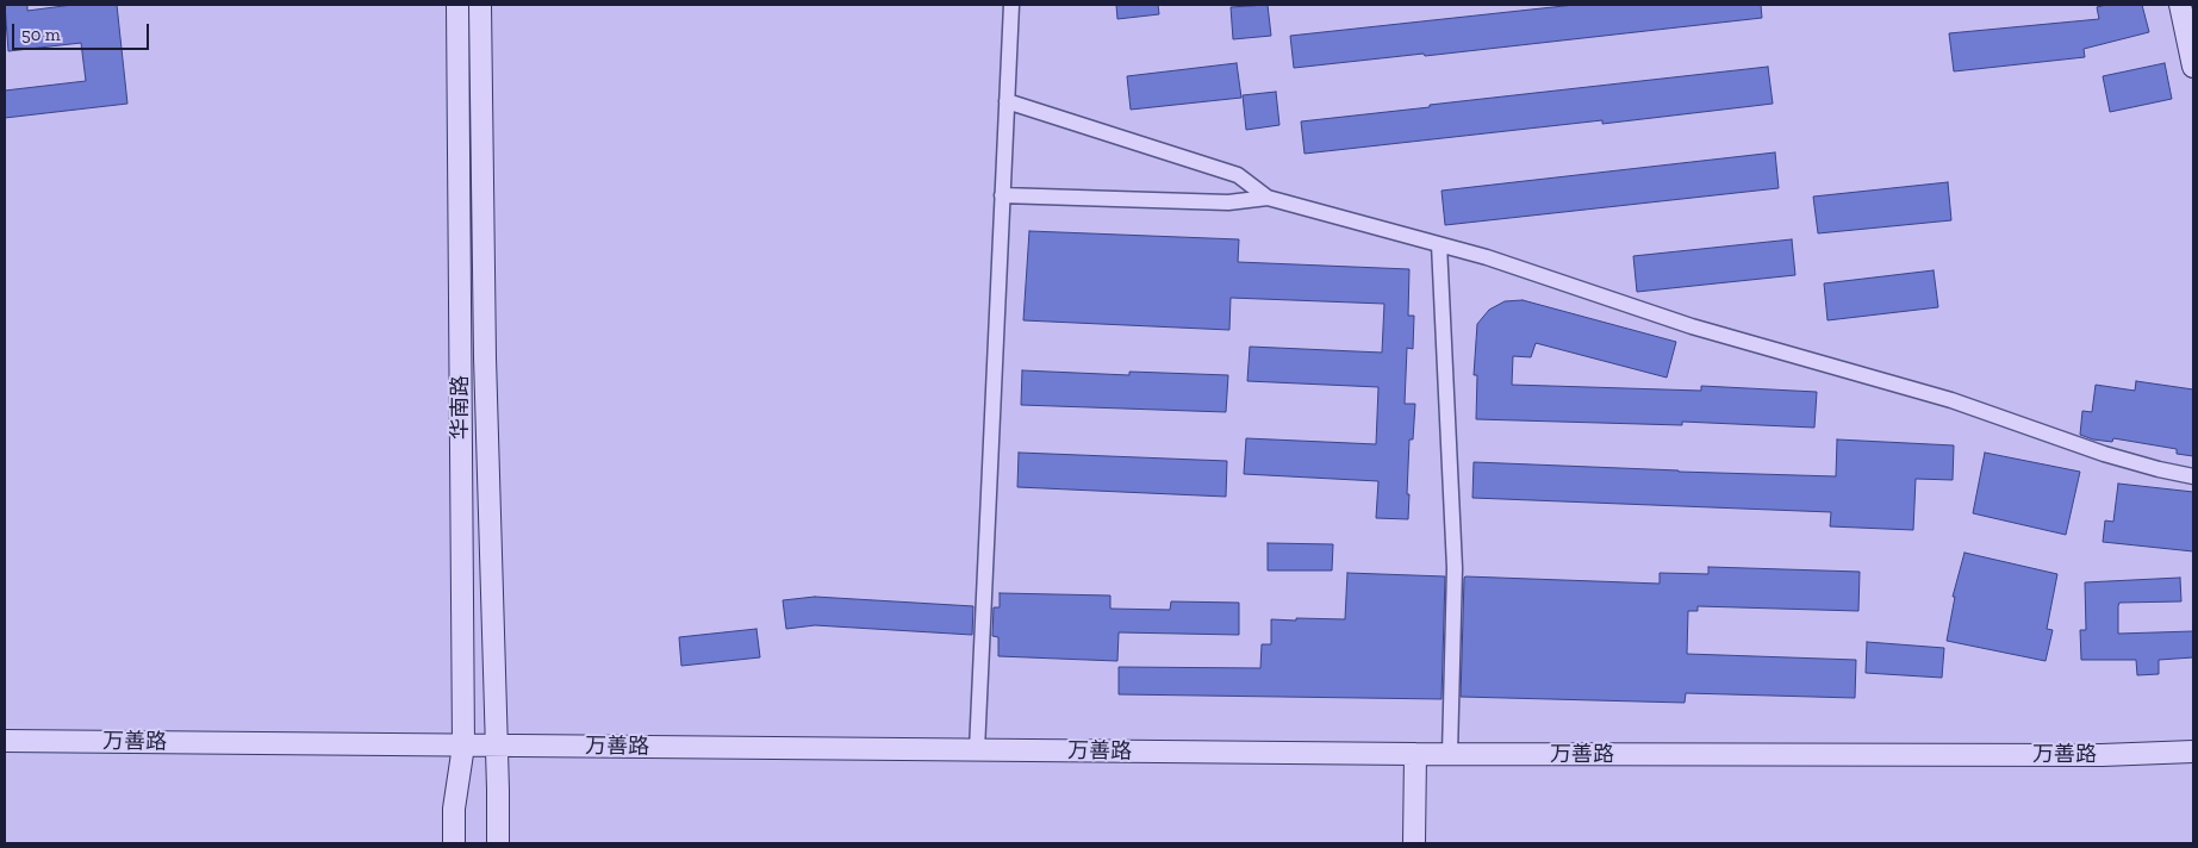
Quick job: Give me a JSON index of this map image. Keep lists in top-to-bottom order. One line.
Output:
{"streets":{"main road":["华南路","万善路"]},"crossings":[["华南路","万善路"]],"scale_bar":"50 m"}
